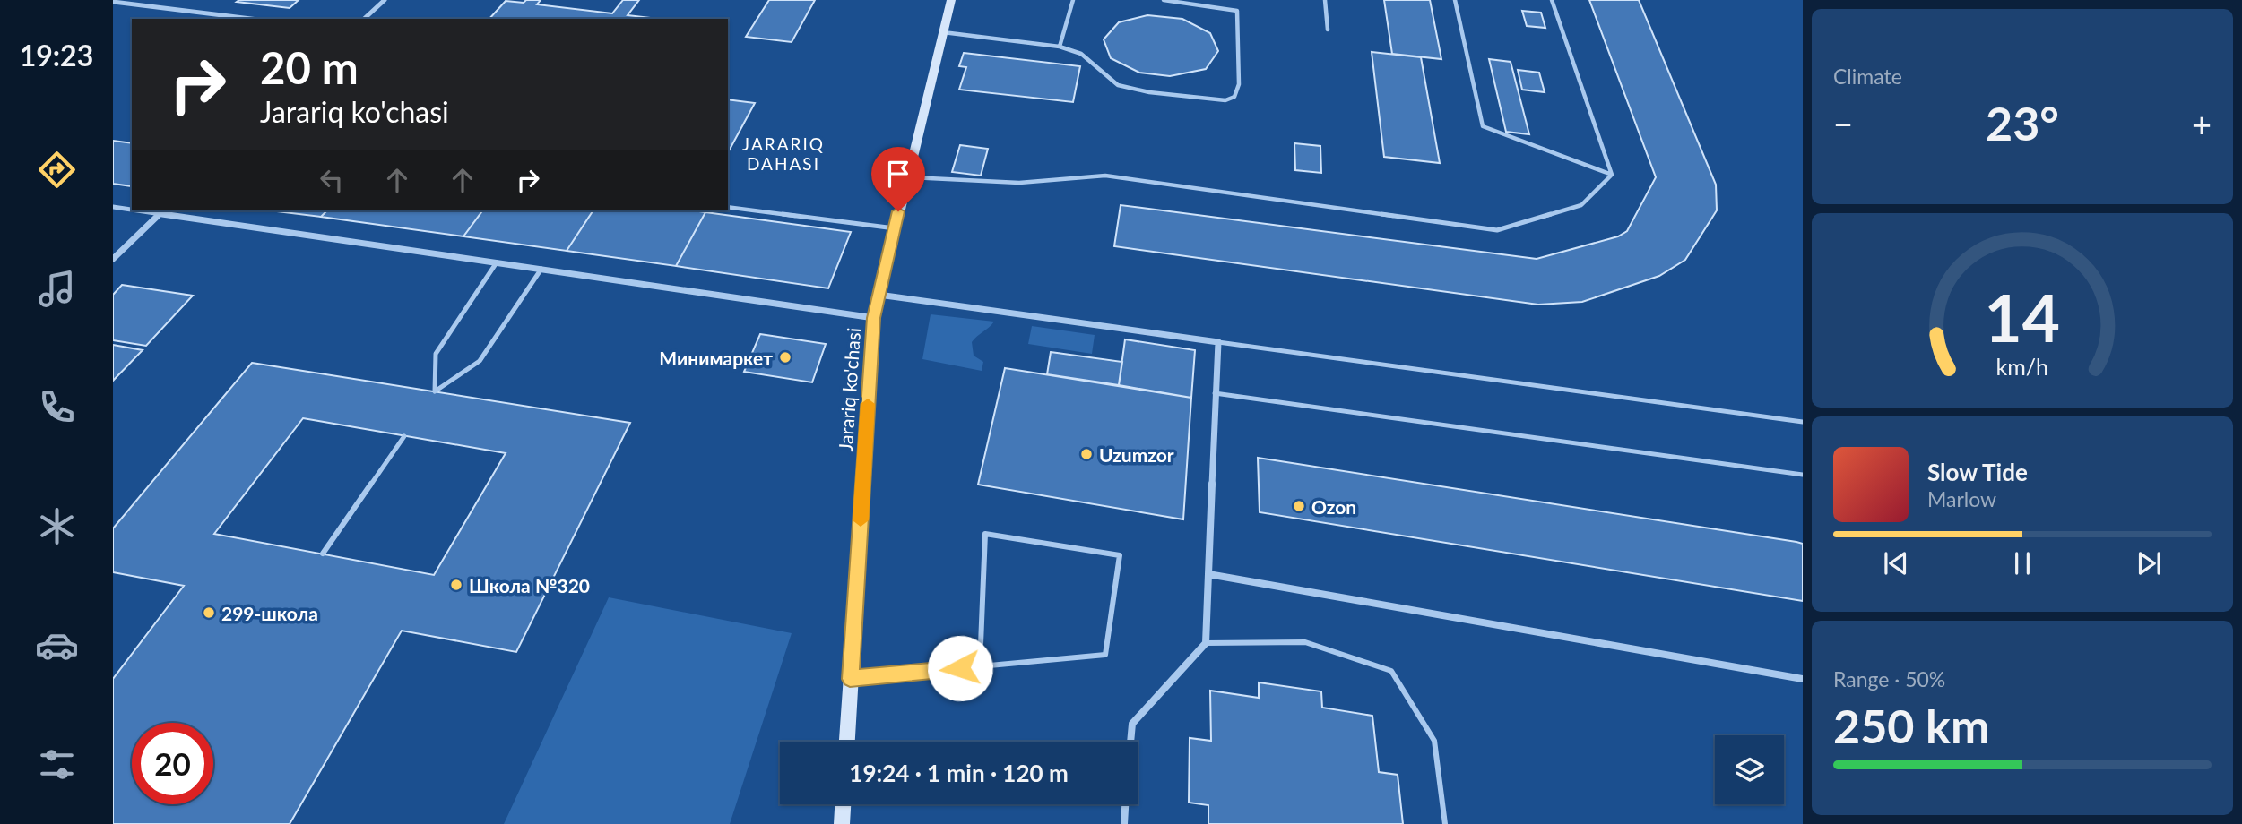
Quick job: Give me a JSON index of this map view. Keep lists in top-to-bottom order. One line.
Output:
{"streets":{"street":["Jarariq ko'chasi"]},"districts":["JARARIQ DAHASI"],"places":["Минимаркет","Uzumzor","Ozon","Школа №320","299-школа"],"page":{"tabs":"19:23","tile":["Climate",["Range · 50%","250 km"]],"turn":["20 m","Jarariq ko'chasi"],"heat":["−","23°","+"],"song":["Slow Tide","Marlow"],"limit":"20","trip":"19:24 · 1 min · 120 m","gauge":["14","km/h"]}}
